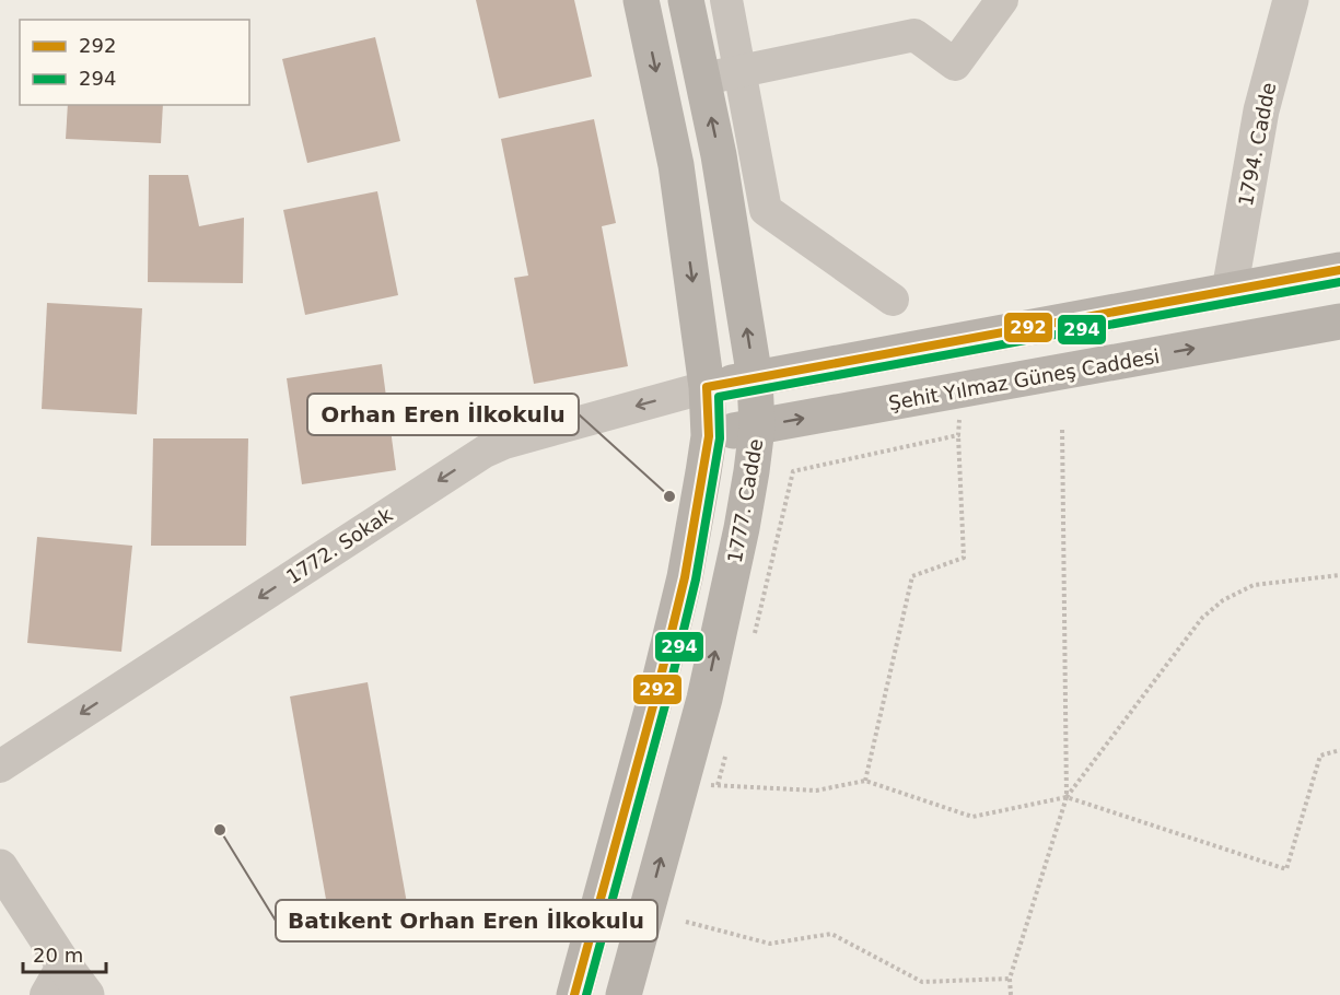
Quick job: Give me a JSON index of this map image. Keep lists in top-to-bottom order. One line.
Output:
{"streets":{"main road":["Şehit Yılmaz Güneş Caddesi","1777. Cadde"],"street":["1794. Cadde","1772. Sokak"]},"crossings":[["Şehit Yılmaz Güneş Caddesi","1777. Cadde"]],"one_way":["1772. Sokak"],"places":["Orhan Eren İlkokulu","Batıkent Orhan Eren İlkokulu"],"lines":["transit line 292","transit line 294"],"legend":["292","294"],"scale_bar":"20 m"}
